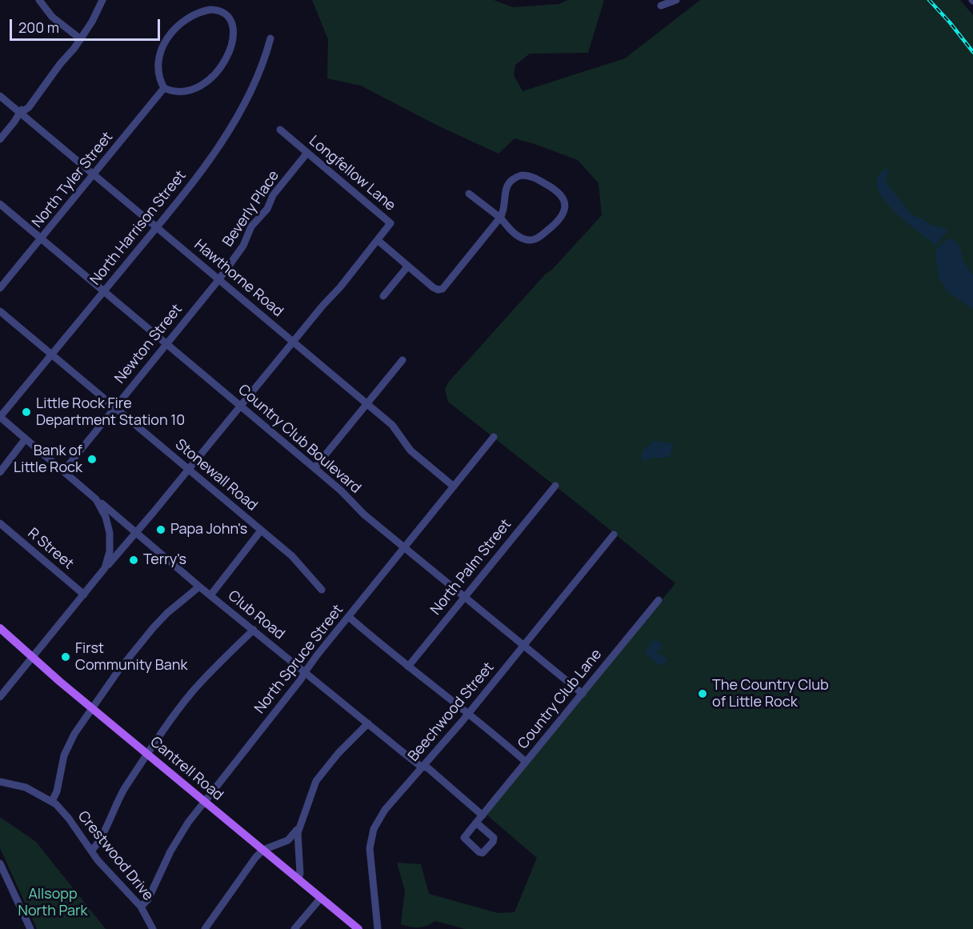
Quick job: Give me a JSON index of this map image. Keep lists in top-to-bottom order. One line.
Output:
{"streets":{"main road":["Cantrell Road"],"street":["Longfellow Lane","North Tyler Street","Beverly Place","North Harrison Street","Hawthorne Road","Newton Street","Country Club Boulevard","Stonewall Road","R Street","North Palm Street","Club Road","North Spruce Street","Country Club Lane","Beechwood Street","Crestwood Drive"]},"crossings":[["Longfellow Lane","Beverly Place"],["North Tyler Street","Hawthorne Road"],["North Tyler Street","Country Club Boulevard"],["Beverly Place","Hawthorne Road"],["Beverly Place","Newton Street"],["North Harrison Street","Hawthorne Road"],["North Harrison Street","Country Club Boulevard"],["North Harrison Street","Stonewall Road"],["North Harrison Street","Club Road"],["Hawthorne Road","Newton Street"],["Hawthorne Road","North Spruce Street"],["Newton Street","Country Club Boulevard"],["Newton Street","Stonewall Road"],["Newton Street","Club Road"],["Country Club Boulevard","North Palm Street"],["Country Club Boulevard","North Spruce Street"],["Country Club Boulevard","Country Club Lane"],["Country Club Boulevard","Beechwood Street"],["Club Road","North Spruce Street"],["Club Road","Beechwood Street"],["North Spruce Street","Cantrell Road"],["North Spruce Street","Crestwood Drive"]],"parks":["Allsopp North Park"],"places":["Little Rock Fire Department Station 10","Bank of Little Rock","Papa John's","Terry's","First Community Bank","The Country Club of Little Rock"],"scale_bar":"200 m"}
